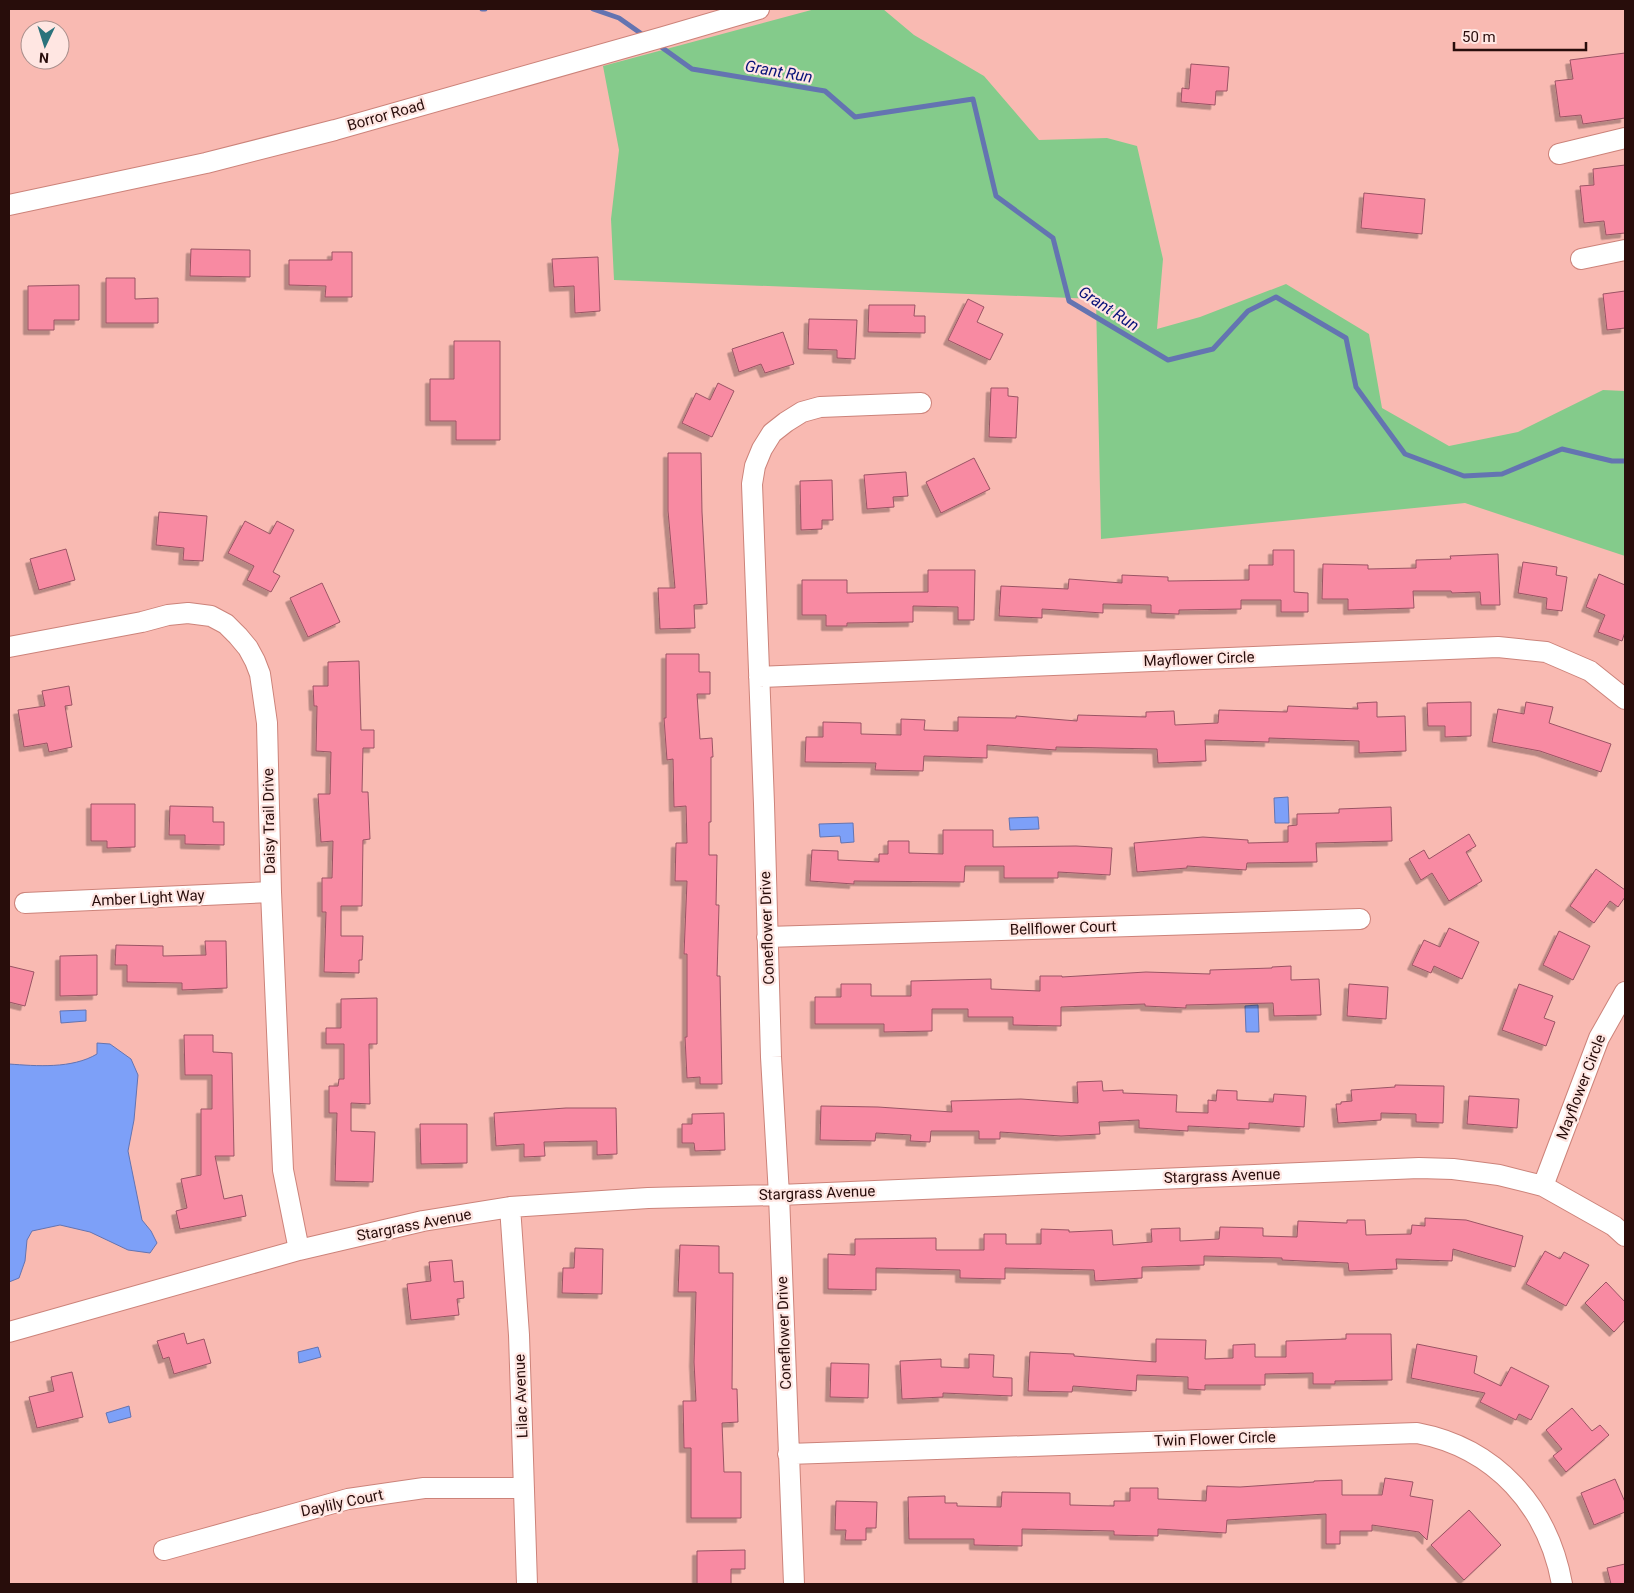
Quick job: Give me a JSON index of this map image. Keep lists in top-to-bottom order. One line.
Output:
{"streets":{"street":["Borror Road","Mayflower Circle","Daisy Trail Drive","Amber Light Way","Coneflower Drive","Bellflower Court","Stargrass Avenue","Lilac Avenue","Twin Flower Circle","Daylily Court"]},"crossings":[["Mayflower Circle","Coneflower Drive"],["Mayflower Circle","Stargrass Avenue"],["Daisy Trail Drive","Amber Light Way"],["Daisy Trail Drive","Stargrass Avenue"],["Coneflower Drive","Bellflower Court"],["Coneflower Drive","Stargrass Avenue"],["Coneflower Drive","Twin Flower Circle"],["Stargrass Avenue","Lilac Avenue"],["Lilac Avenue","Daylily Court"]],"water":["Grant Run"],"scale_bar":"50 m","north":"bottom"}
